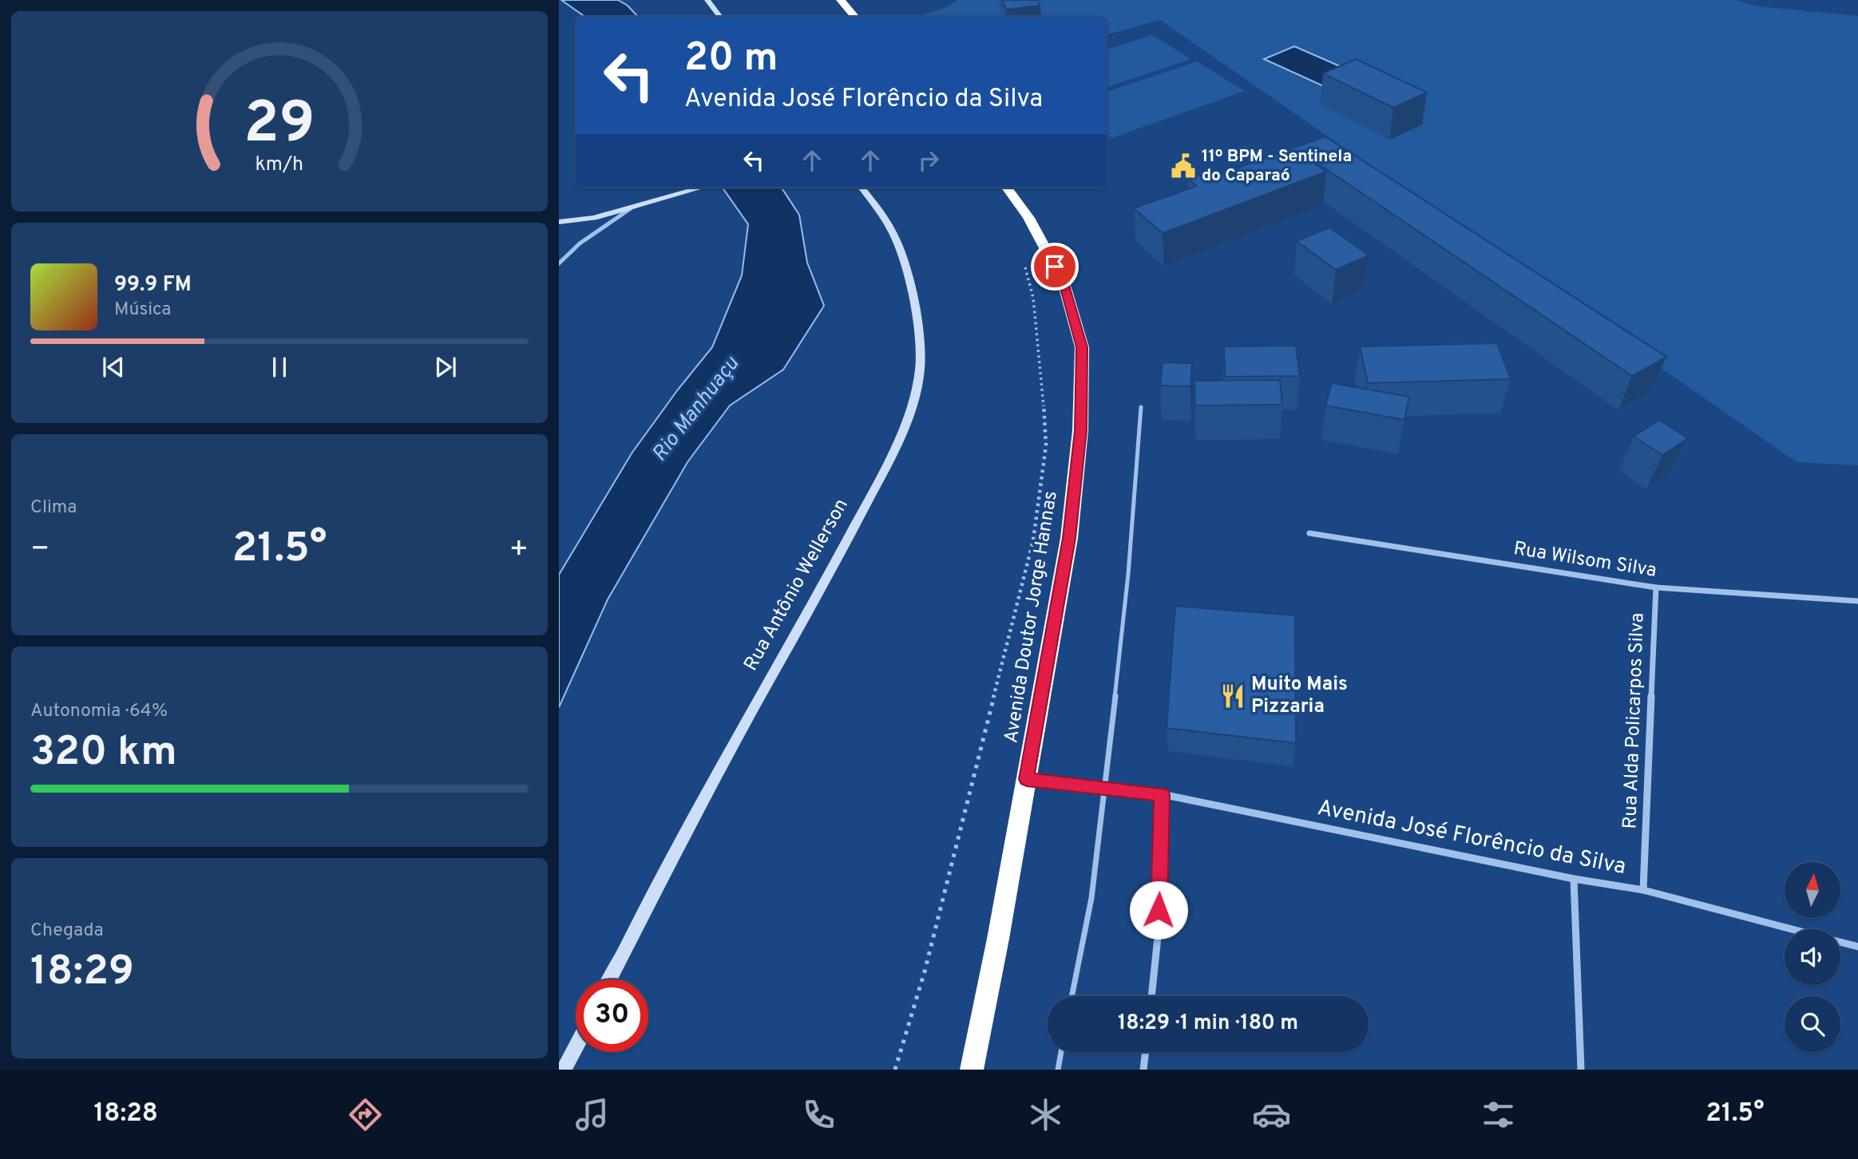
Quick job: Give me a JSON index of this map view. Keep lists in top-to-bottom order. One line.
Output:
{"streets":{"highway":["Avenida Doutor Jorge Hannas"],"street":["Rua Wilsom Silva","Rua Antônio Wellerson","Rua Alda Policarpos Silva","Avenida José Florêncio da Silva"]},"crossings":[["Rua Wilsom Silva","Rua Alda Policarpos Silva"],["Avenida Doutor Jorge Hannas","Avenida José Florêncio da Silva"],["Rua Alda Policarpos Silva","Avenida José Florêncio da Silva"]],"water":["Rio Manhuaçu"],"places":{"public building":["11º BPM - Sentinela do Caparaó"],"restaurant":["Muito Mais Pizzaria"]},"north":"top","page":{"turn":["20 m","Avenida José Florêncio da Silva"],"song":["99.9 FM","Música"],"tile":["Clima",["Autonomia · 64%","320 km"],["Chegada","18:29"]],"heat":["−","21.5°","+"],"limit":"30","trip":"18:29 · 1 min · 180 m","tabs":["18:28","21.5°"],"gauge":["29","km/h"]}}
